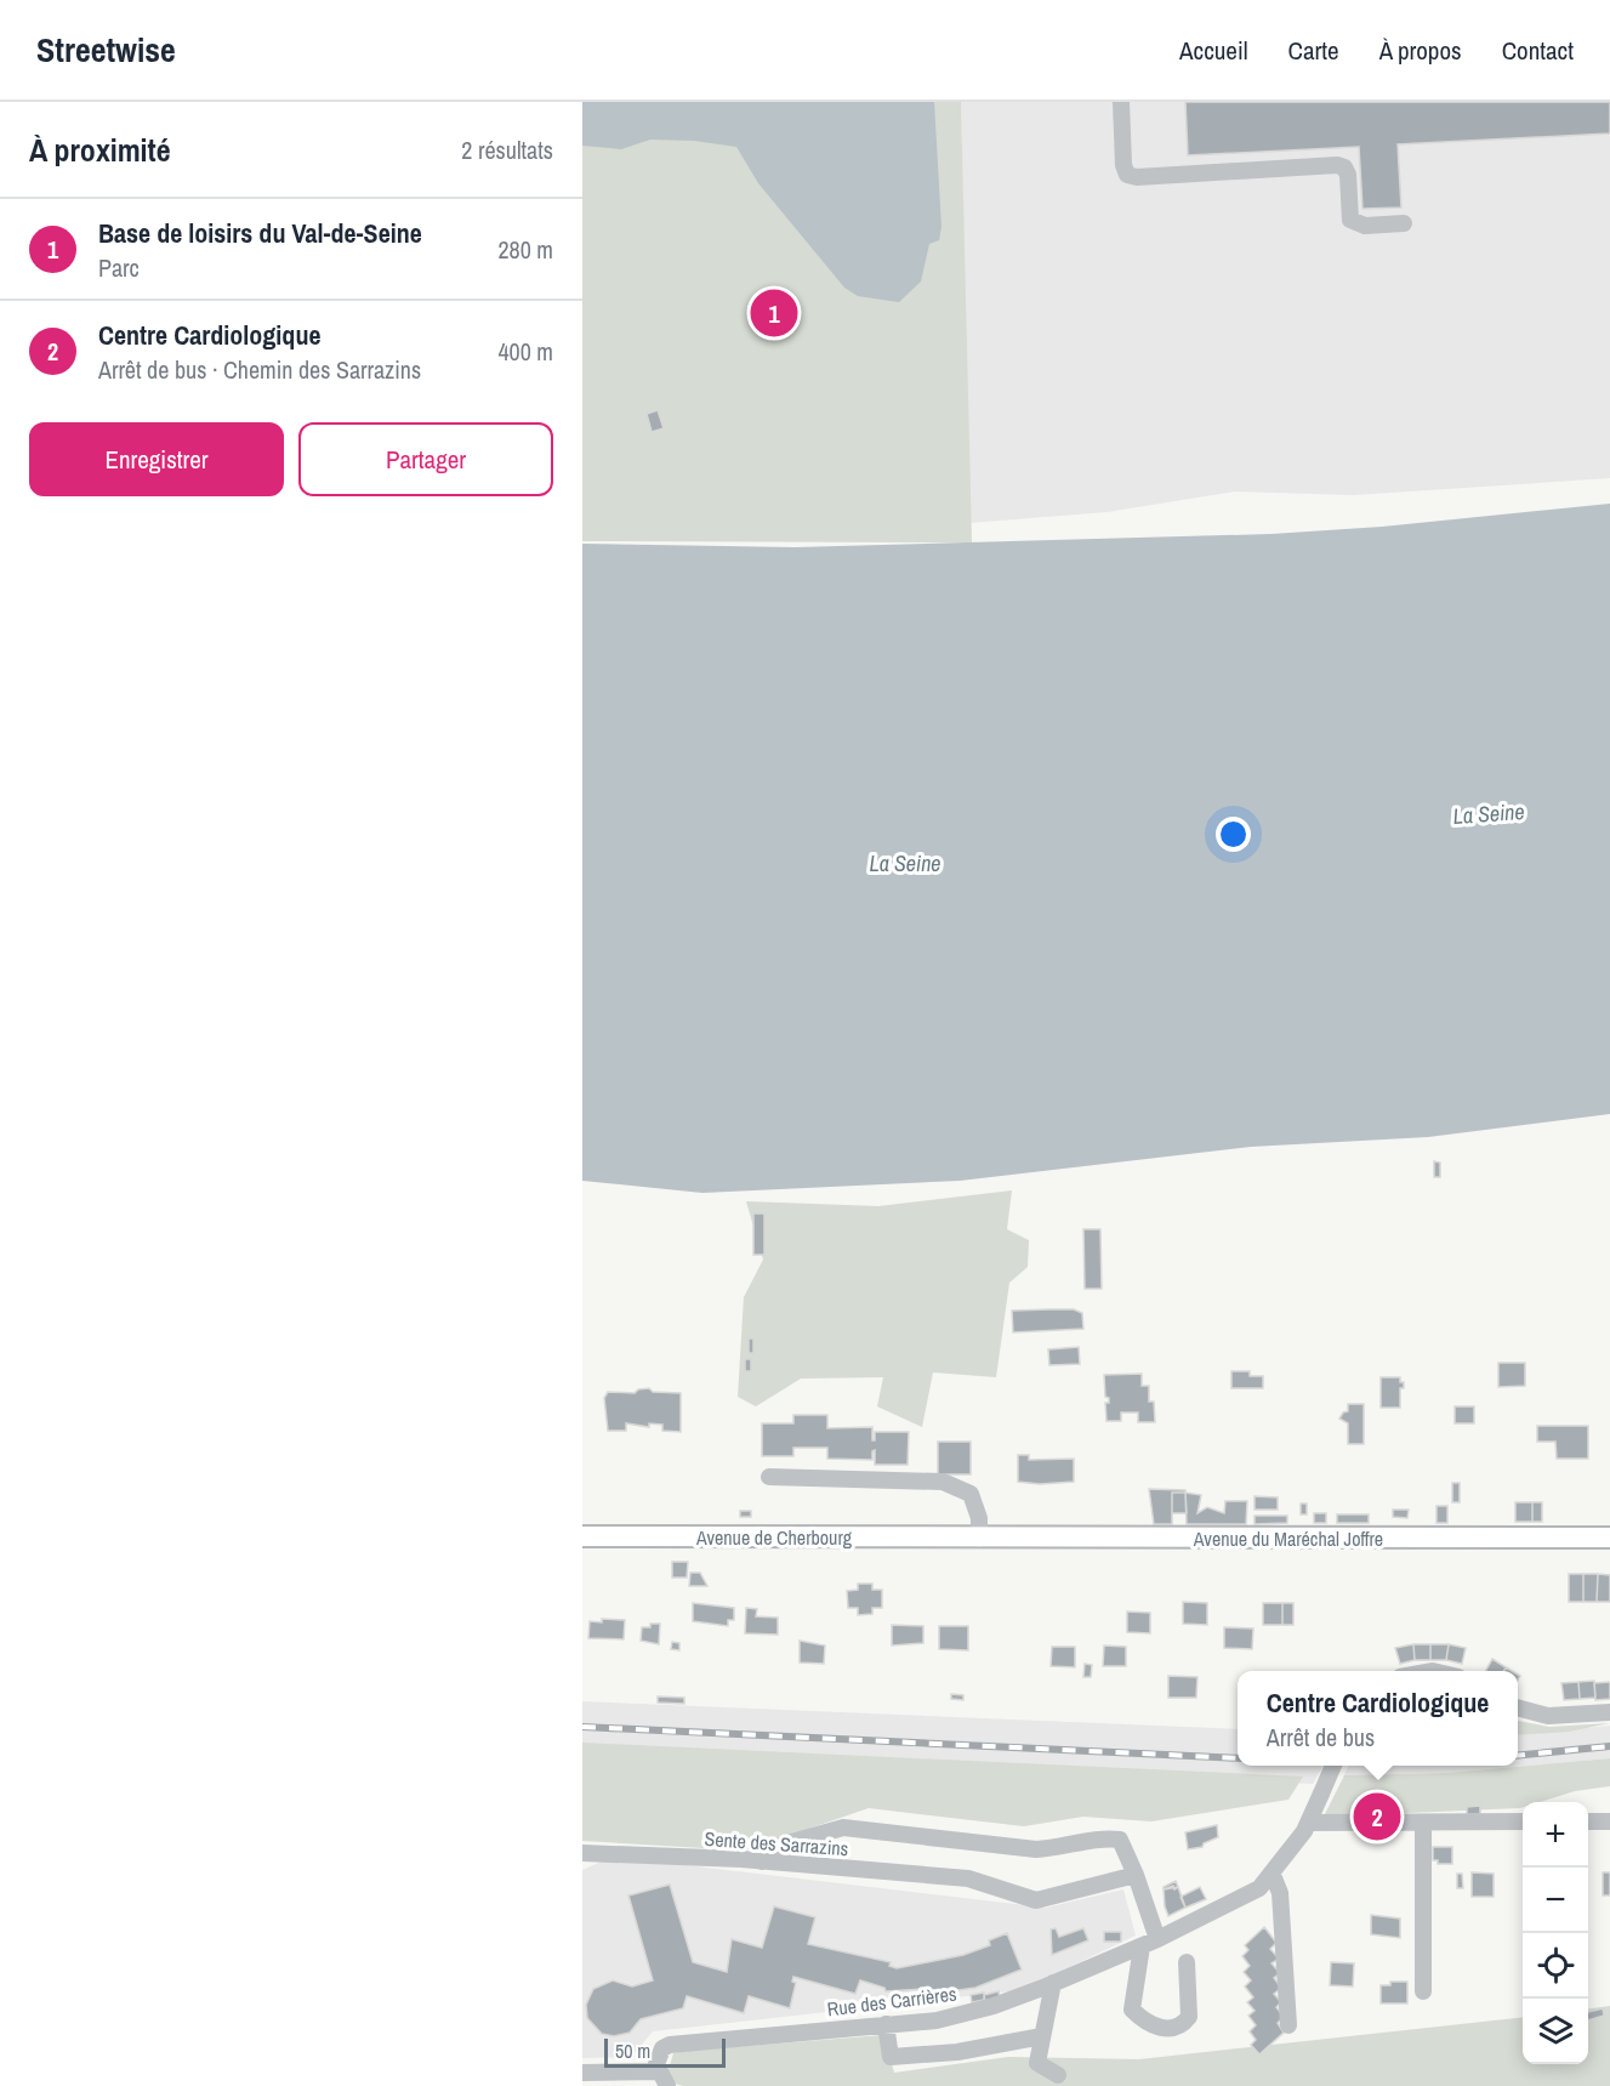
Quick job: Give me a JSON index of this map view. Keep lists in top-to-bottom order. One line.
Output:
{"streets":{"main road":["Avenue de Cherbourg","Avenue du Maréchal Joffre"],"street":["Sente des Sarrazins","Rue des Carrières"]},"crossings":[["Avenue de Cherbourg","Avenue du Maréchal Joffre"]],"water":["La Seine"],"scale_bar":"50 m","page":{"header":"Streetwise","nav":["Accueil","Carte","À propos","Contact"],"heading":["À proximité","2 résultats"],"list":[{"mark":"1","name":"Base de loisirs du Val-de-Seine","note":"Parc","value":"280 m"},{"mark":"2","name":"Centre Cardiologique","note":"Arrêt de bus · Chemin des Sarrazins","value":"400 m"}],"pins":["1","2"],"buttons":["Enregistrer","Partager"],"popup":["Centre Cardiologique","Arrêt de bus"],"map_buttons":["+","−"],"scale":"50 m"}}
